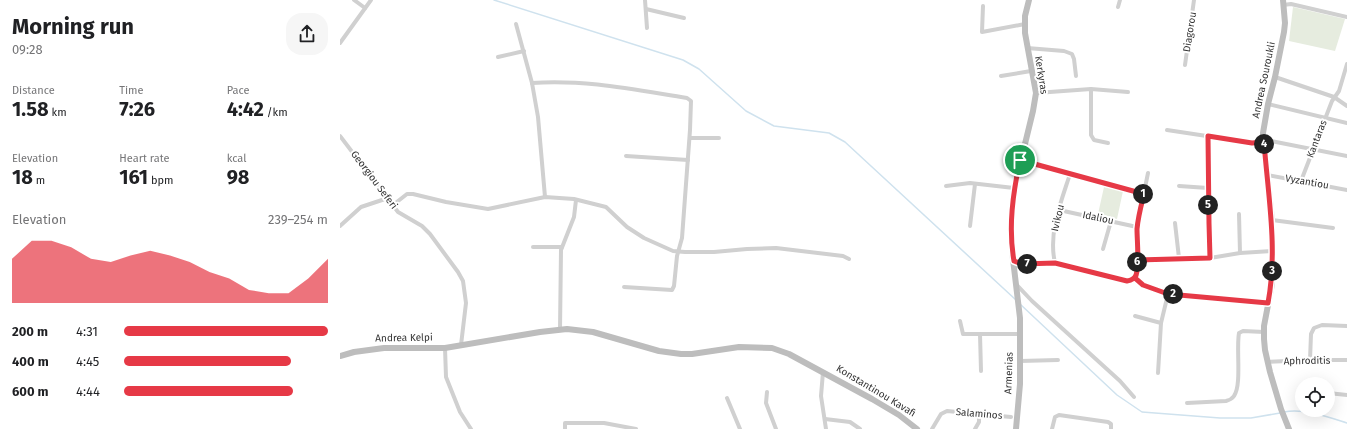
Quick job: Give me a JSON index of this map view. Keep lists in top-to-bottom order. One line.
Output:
{"streets":{"street":["Diagorou","Kerkyras","Andrea Souroukli","Kantaras","Georgiou Seferi","Vyzantiou","Ivikou","Idaliou","Andrea Kelpi","Aphroditis","Armenias","Konstantinou Kavafi","Salaminos"]},"crossings":[["Kerkyras","Armenias"],["Andrea Souroukli","Vyzantiou"],["Andrea Souroukli","Aphroditis"],["Kantaras","Vyzantiou"],["Georgiou Seferi","Andrea Kelpi"],["Ivikou","Idaliou"],["Andrea Kelpi","Konstantinou Kavafi"]],"page":{"heading":["Morning run","09:28"],"stats":[["Distance","1.58 km"],["Time","7:26"],["Pace","4:42 /km"],["Elevation","18 m"],["Heart rate","161 bpm"],["kcal","98"]],"pins":["4","1","5","6","7","3","2"],"chart":["Elevation","239–254 m"],"list":[{"name":"200 m","note":"4:31"},{"name":"400 m","note":"4:45"},{"name":"600 m","note":"4:44"}]}}
